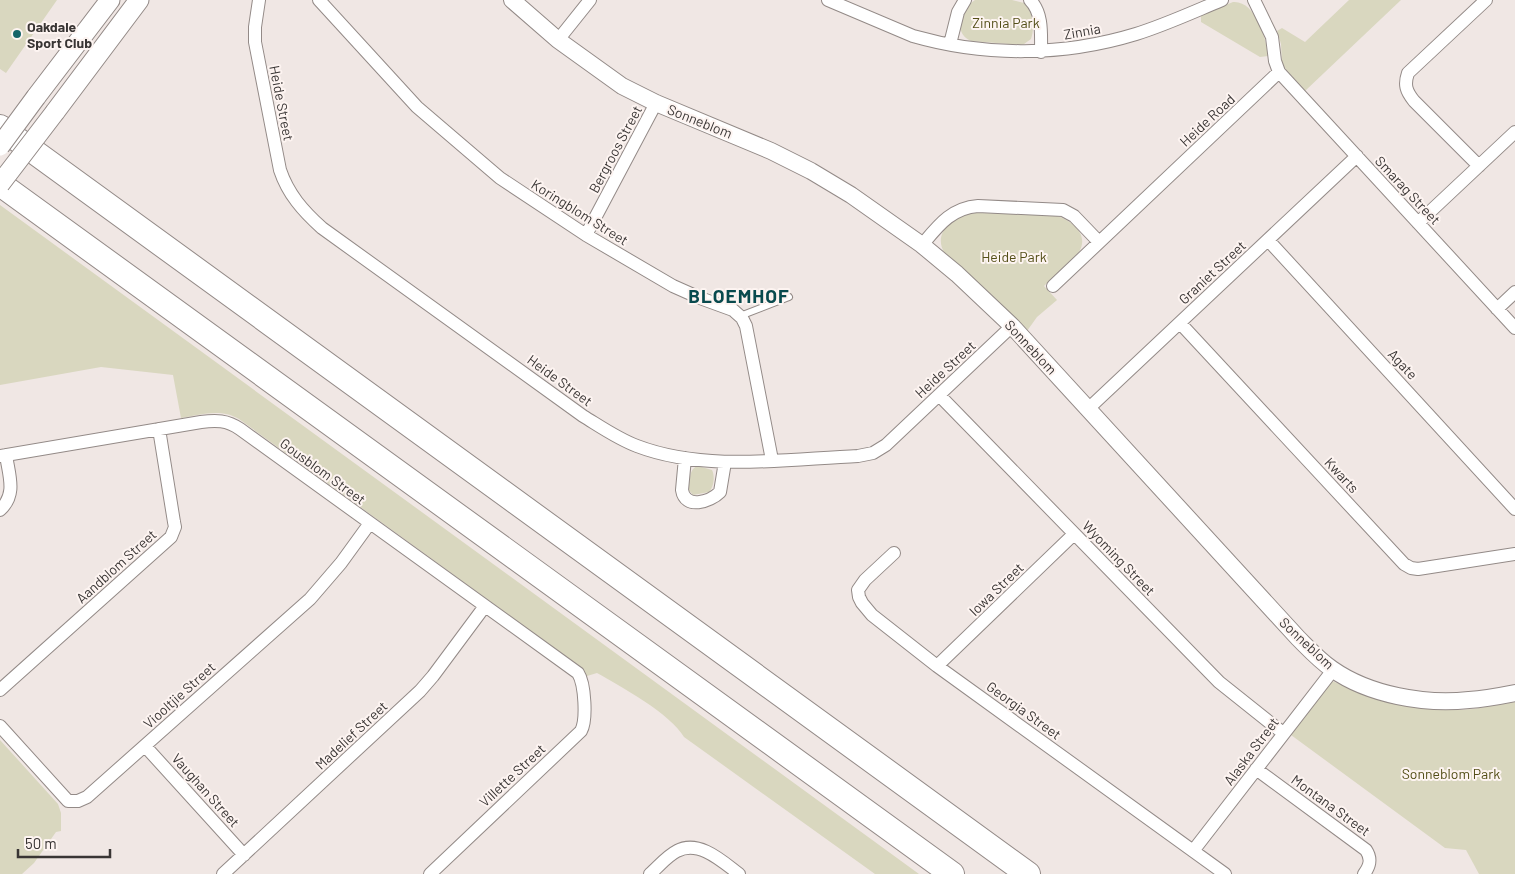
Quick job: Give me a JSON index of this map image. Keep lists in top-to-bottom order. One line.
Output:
{"streets":{"street":["Zinnia","Heide Street","Heide Road","Sonneblom","Bergroos Street","Smarag Street","Koringblom Street","Graniet Street","Agate","Gousblom Street","Kwarts","Wyoming Street","Aandblom Street","Iowa Street","Viooltjie Street","Georgia Street","Madelief Street","Alaska Street","Villette Street","Vaughan Street","Montana Street"]},"crossings":[["Heide Street","Sonneblom"],["Heide Street","Wyoming Street"],["Heide Road","Smarag Street"],["Sonneblom","Bergroos Street"],["Sonneblom","Graniet Street"],["Sonneblom","Alaska Street"],["Bergroos Street","Koringblom Street"],["Smarag Street","Graniet Street"],["Graniet Street","Agate"],["Graniet Street","Kwarts"],["Gousblom Street","Aandblom Street"],["Gousblom Street","Viooltjie Street"],["Gousblom Street","Madelief Street"],["Gousblom Street","Villette Street"],["Wyoming Street","Iowa Street"],["Wyoming Street","Alaska Street"],["Iowa Street","Georgia Street"],["Viooltjie Street","Vaughan Street"],["Georgia Street","Alaska Street"],["Madelief Street","Vaughan Street"],["Alaska Street","Montana Street"]],"districts":["BLOEMHOF"],"parks":["Zinnia Park","Heide Park","Sonneblom Park"],"places":["Oakdale Sport Club"],"scale_bar":"50 m"}
